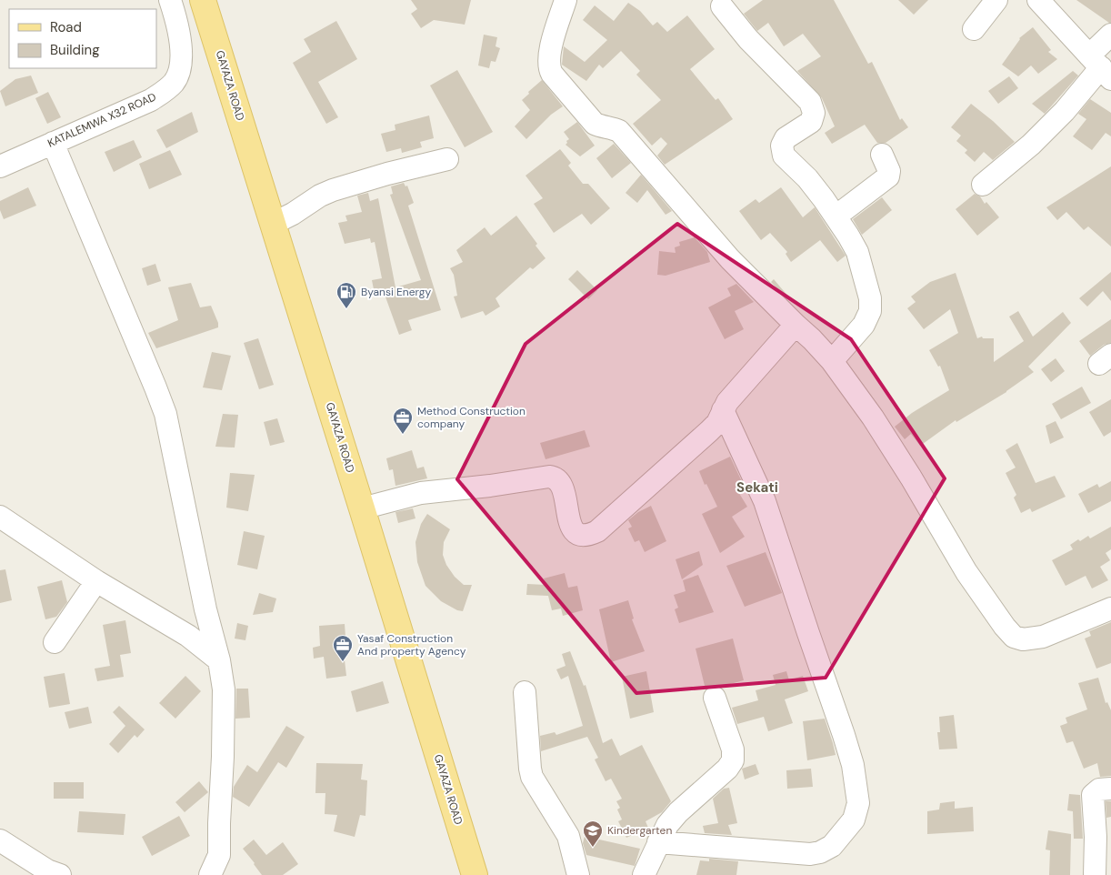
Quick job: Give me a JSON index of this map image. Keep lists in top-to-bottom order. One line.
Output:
{"streets":{"main road":["GAYAZA ROAD"],"street":["KATALEMWA X32 ROAD"]},"districts":["Sekati"],"places":{"fuel station":["Byansi Energy"],"office":["Method Construction company","Yasaf Construction And property Agency"],"school or university":["Kindergarten"]},"legend":["Road","Building"]}
